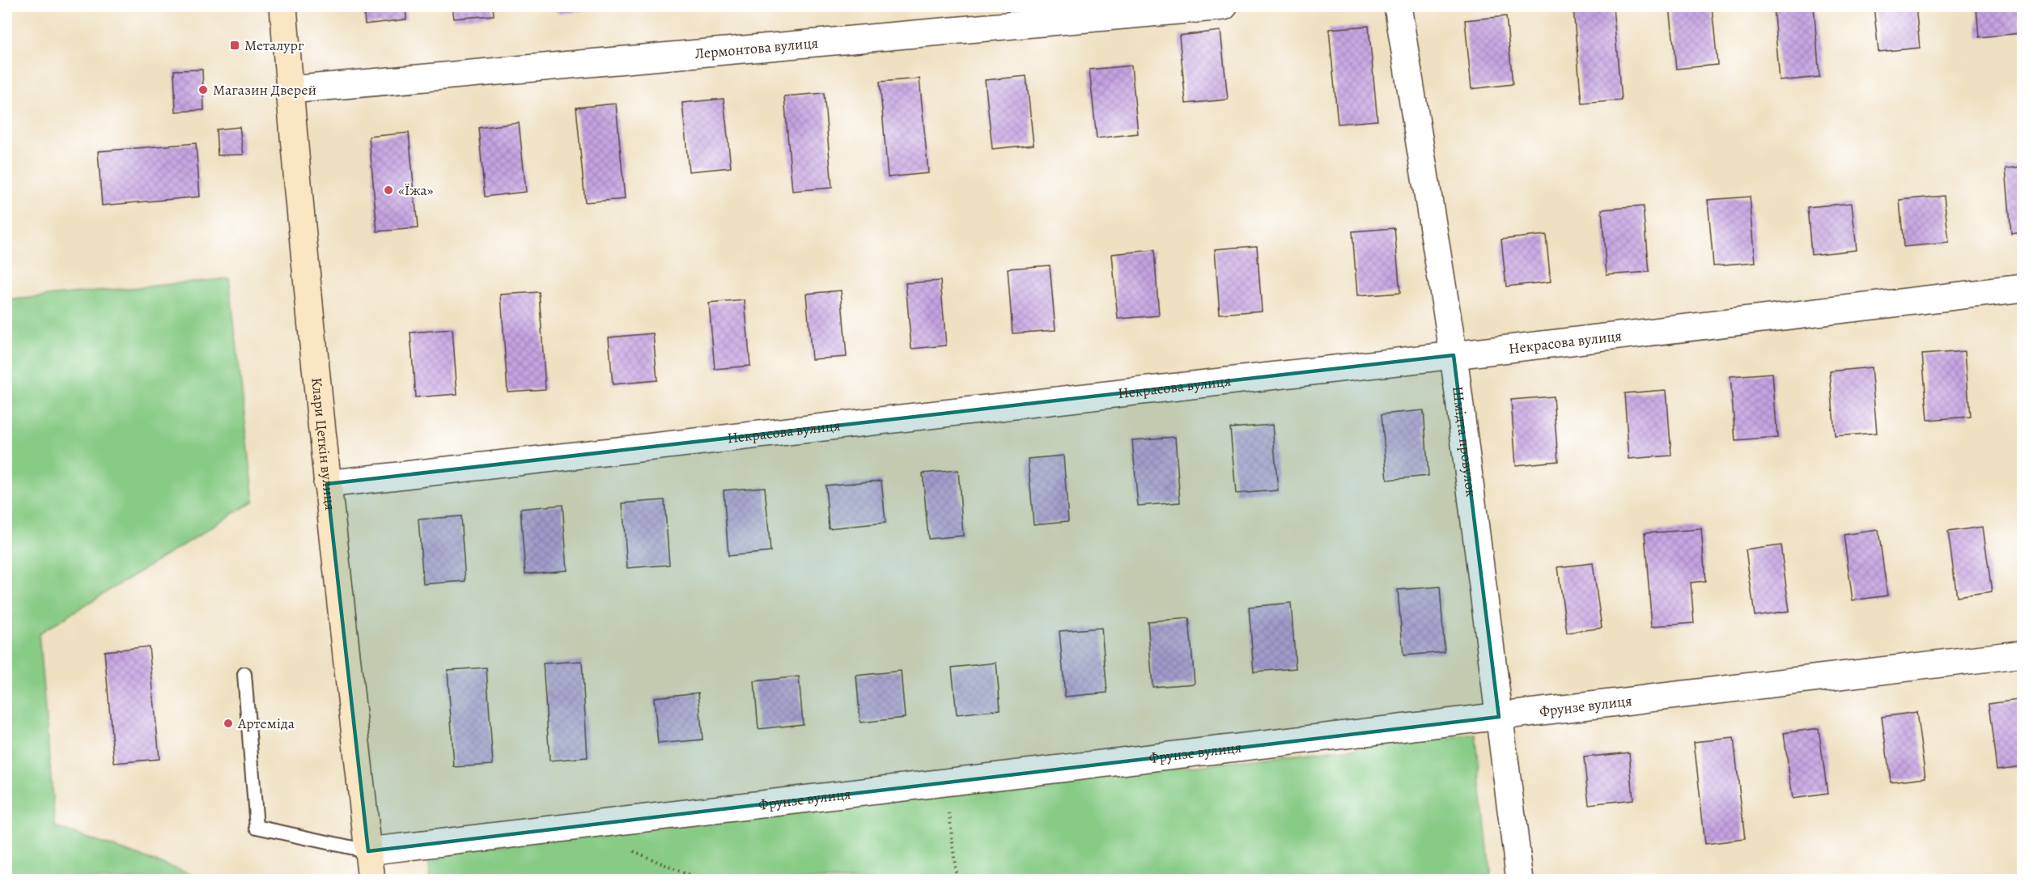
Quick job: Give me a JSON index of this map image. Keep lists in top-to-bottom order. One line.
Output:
{"streets":{"street":["Лермонтова вулиця","Некрасова вулиця","Шмідта провулок","Клари Цеткін вулиця","Фрунзе вулиця"]},"crossings":[["Лермонтова вулиця","Клари Цеткін вулиця"],["Некрасова вулиця","Шмідта провулок"],["Некрасова вулиця","Клари Цеткін вулиця"],["Шмідта провулок","Фрунзе вулиця"],["Клари Цеткін вулиця","Фрунзе вулиця"]],"places":{"transit":["Металург"],"other":["Магазин Дверей","«Їжа»","Артеміда"]}}
